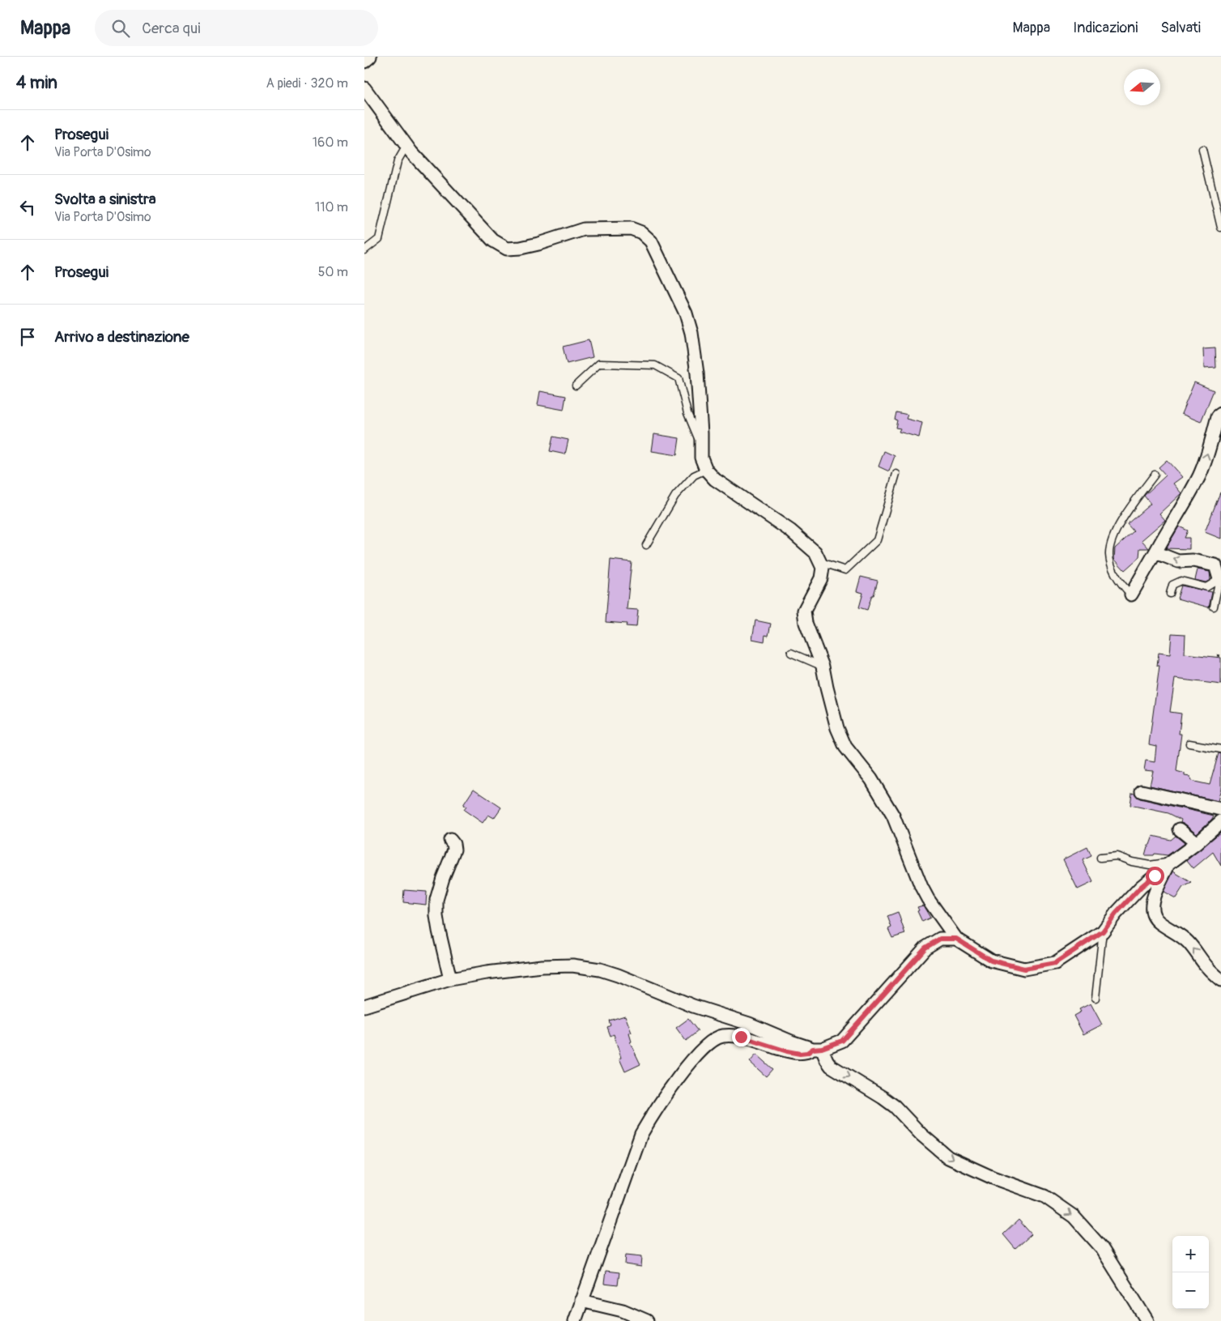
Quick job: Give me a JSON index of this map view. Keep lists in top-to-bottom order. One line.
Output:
{"north":"left","page":{"header":"Mappa","search":"Cerca qui","nav":["Mappa","Indicazioni","Salvati"],"heading":["4 min","A piedi · 320 m"],"list":[["Prosegui","Via Porta D'Osimo","160 m"],["Svolta a sinistra","Via Porta D'Osimo","110 m"],["Prosegui","50 m"],"Arrivo a destinazione"],"map_buttons":["+","−"]}}
